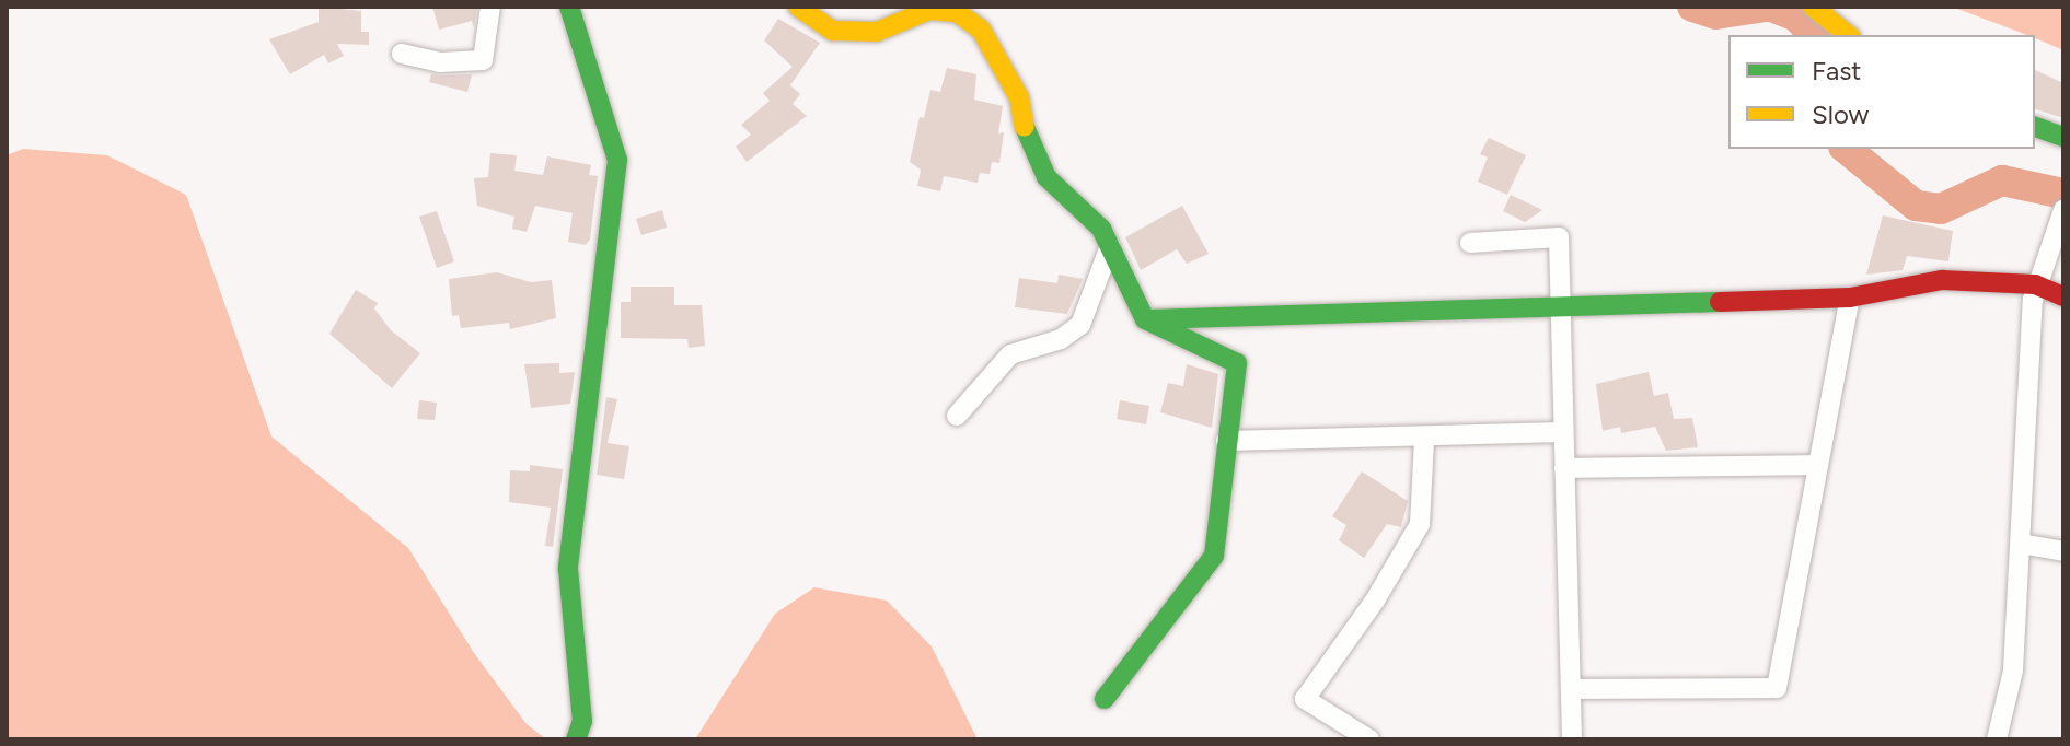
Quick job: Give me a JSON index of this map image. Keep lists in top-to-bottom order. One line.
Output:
{"legend":["Fast","Slow"]}
